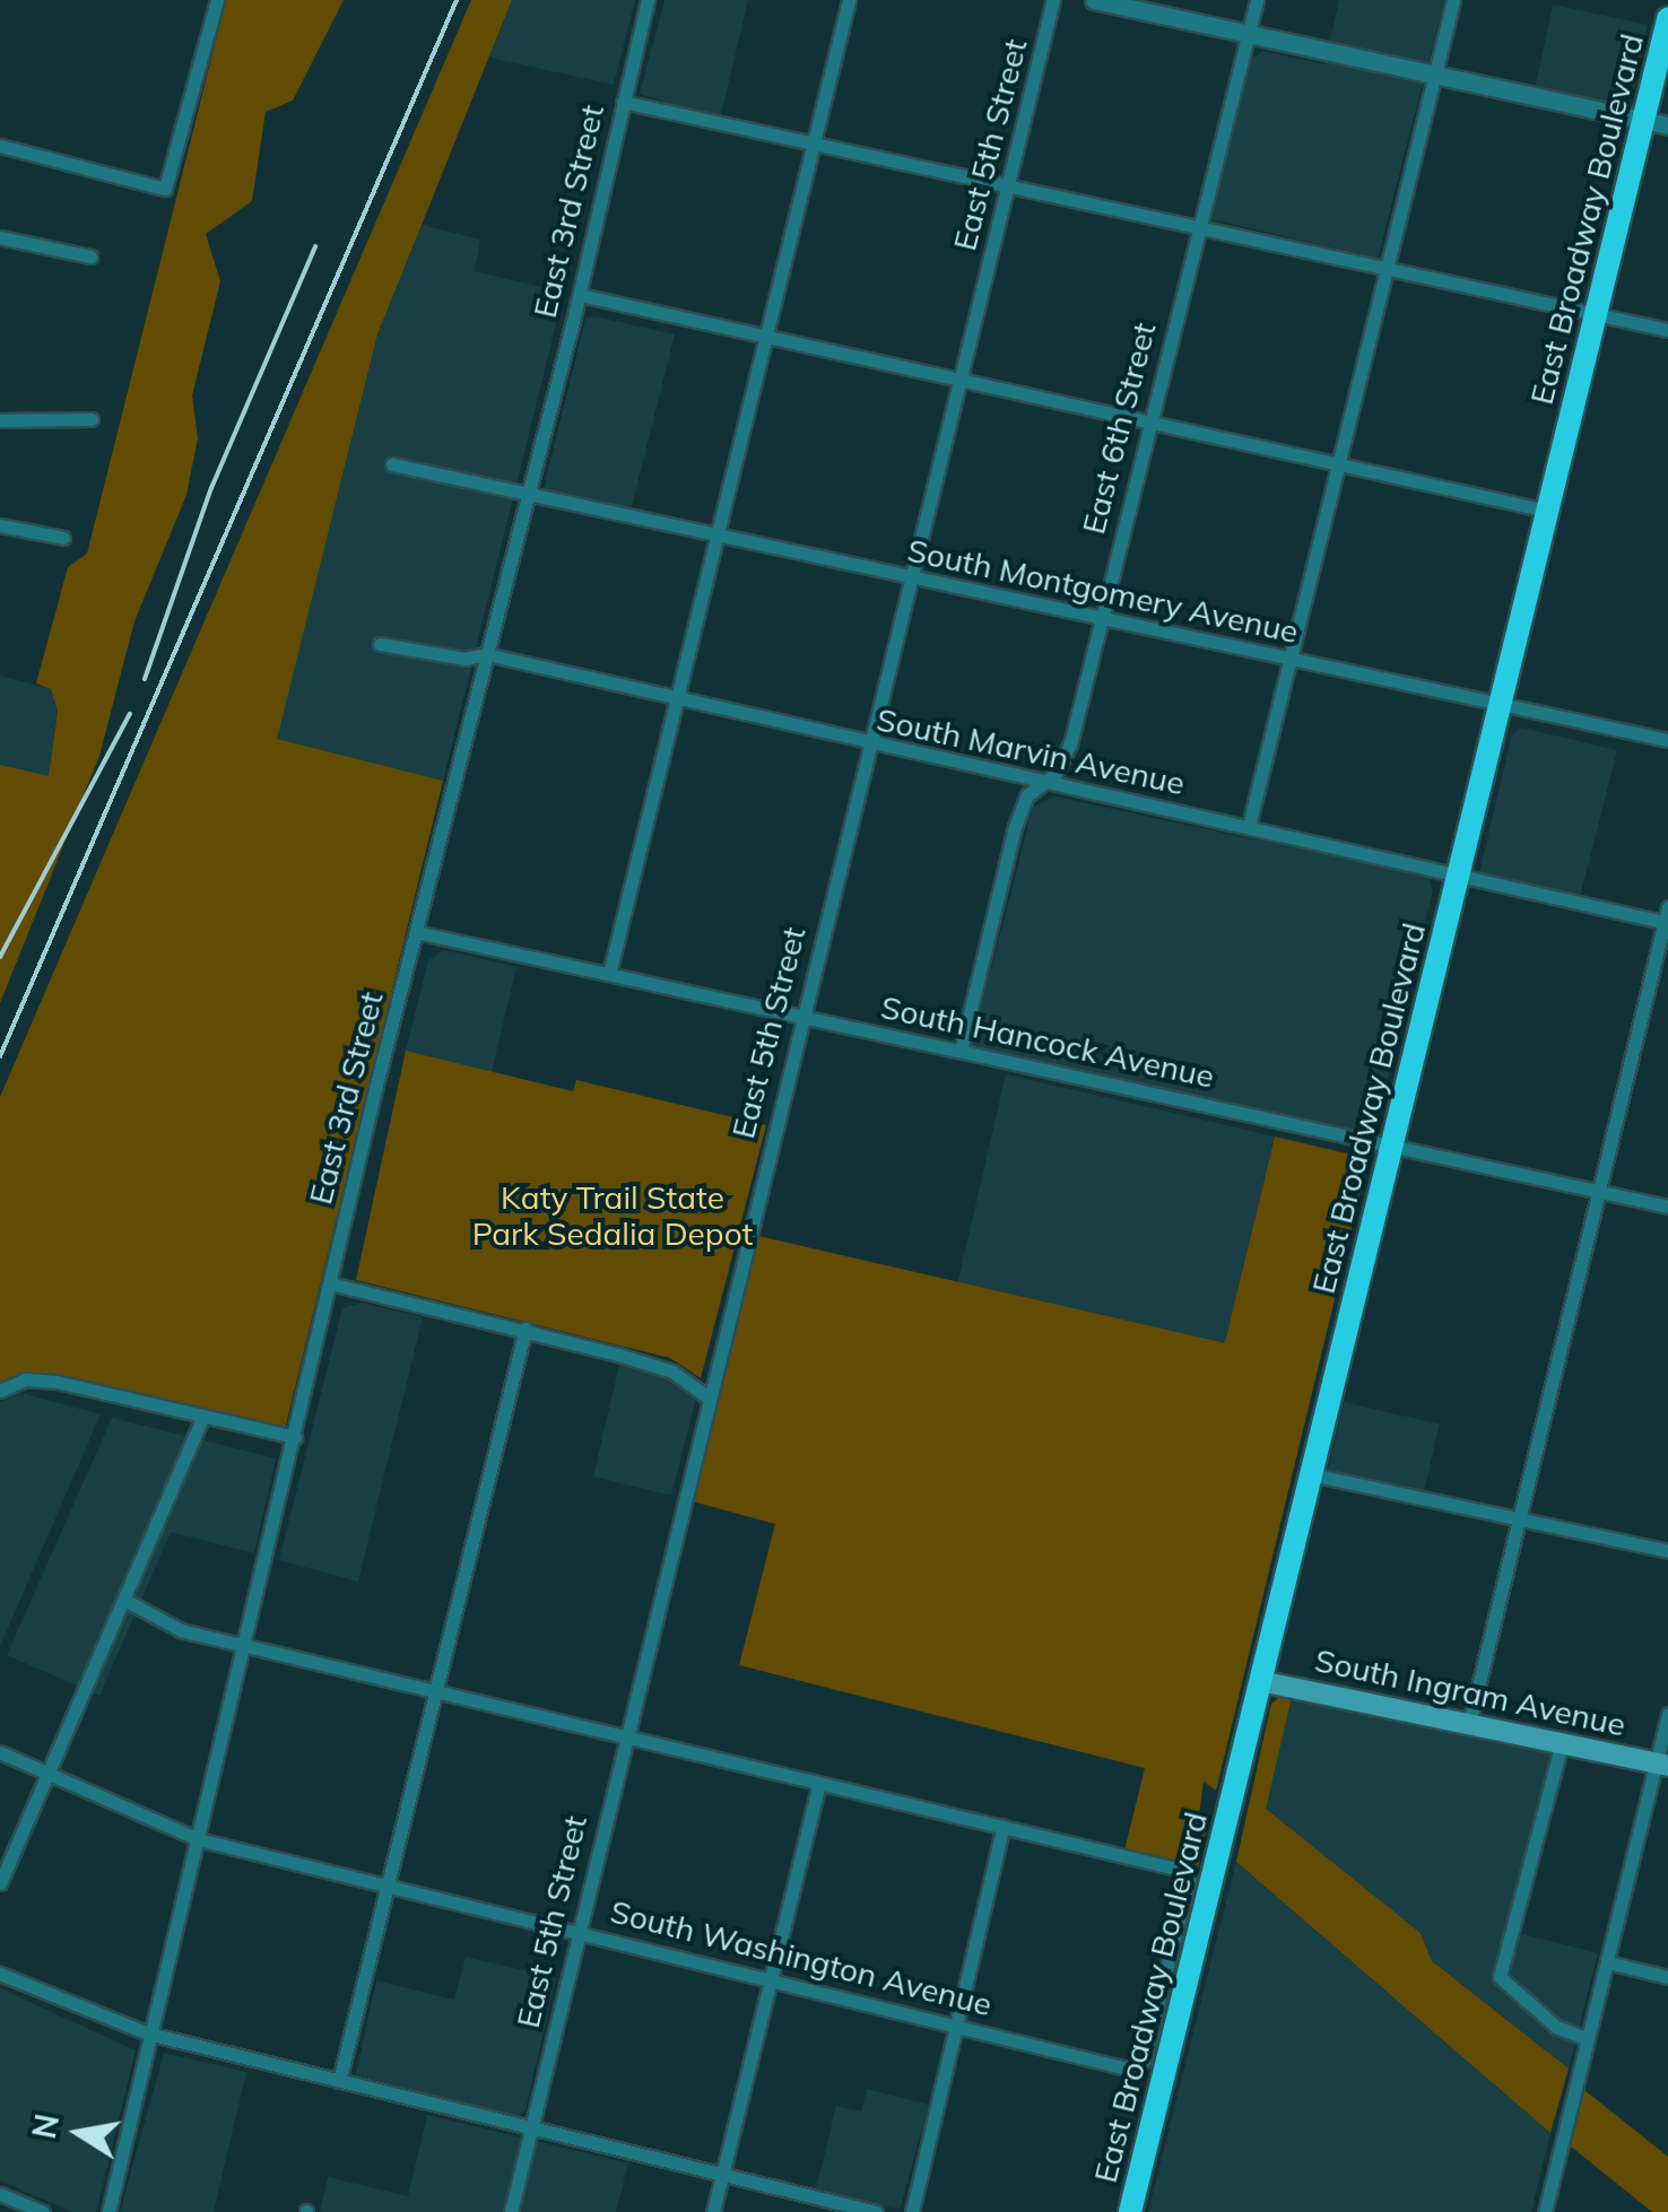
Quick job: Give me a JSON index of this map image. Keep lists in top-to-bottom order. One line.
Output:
{"streets":{"highway":["East Broadway Boulevard"],"main road":["South Ingram Avenue"],"street":["East 5th Street","East 3rd Street","East 6th Street","South Montgomery Avenue","South Marvin Avenue","South Hancock Avenue","South Washington Avenue"]},"crossings":[["East 5th Street","South Montgomery Avenue"],["East 5th Street","South Marvin Avenue"],["East 5th Street","South Hancock Avenue"],["East 5th Street","South Washington Avenue"],["East 3rd Street","South Montgomery Avenue"],["East 3rd Street","South Marvin Avenue"],["East 3rd Street","South Hancock Avenue"],["East 3rd Street","South Washington Avenue"],["East Broadway Boulevard","South Montgomery Avenue"],["East Broadway Boulevard","South Marvin Avenue"],["East Broadway Boulevard","South Hancock Avenue"],["East Broadway Boulevard","South Ingram Avenue"],["East 6th Street","South Montgomery Avenue"],["East 6th Street","South Marvin Avenue"],["East 6th Street","South Hancock Avenue"]],"parks":["Katy Trail State Park Sedalia Depot"],"north":"left"}
